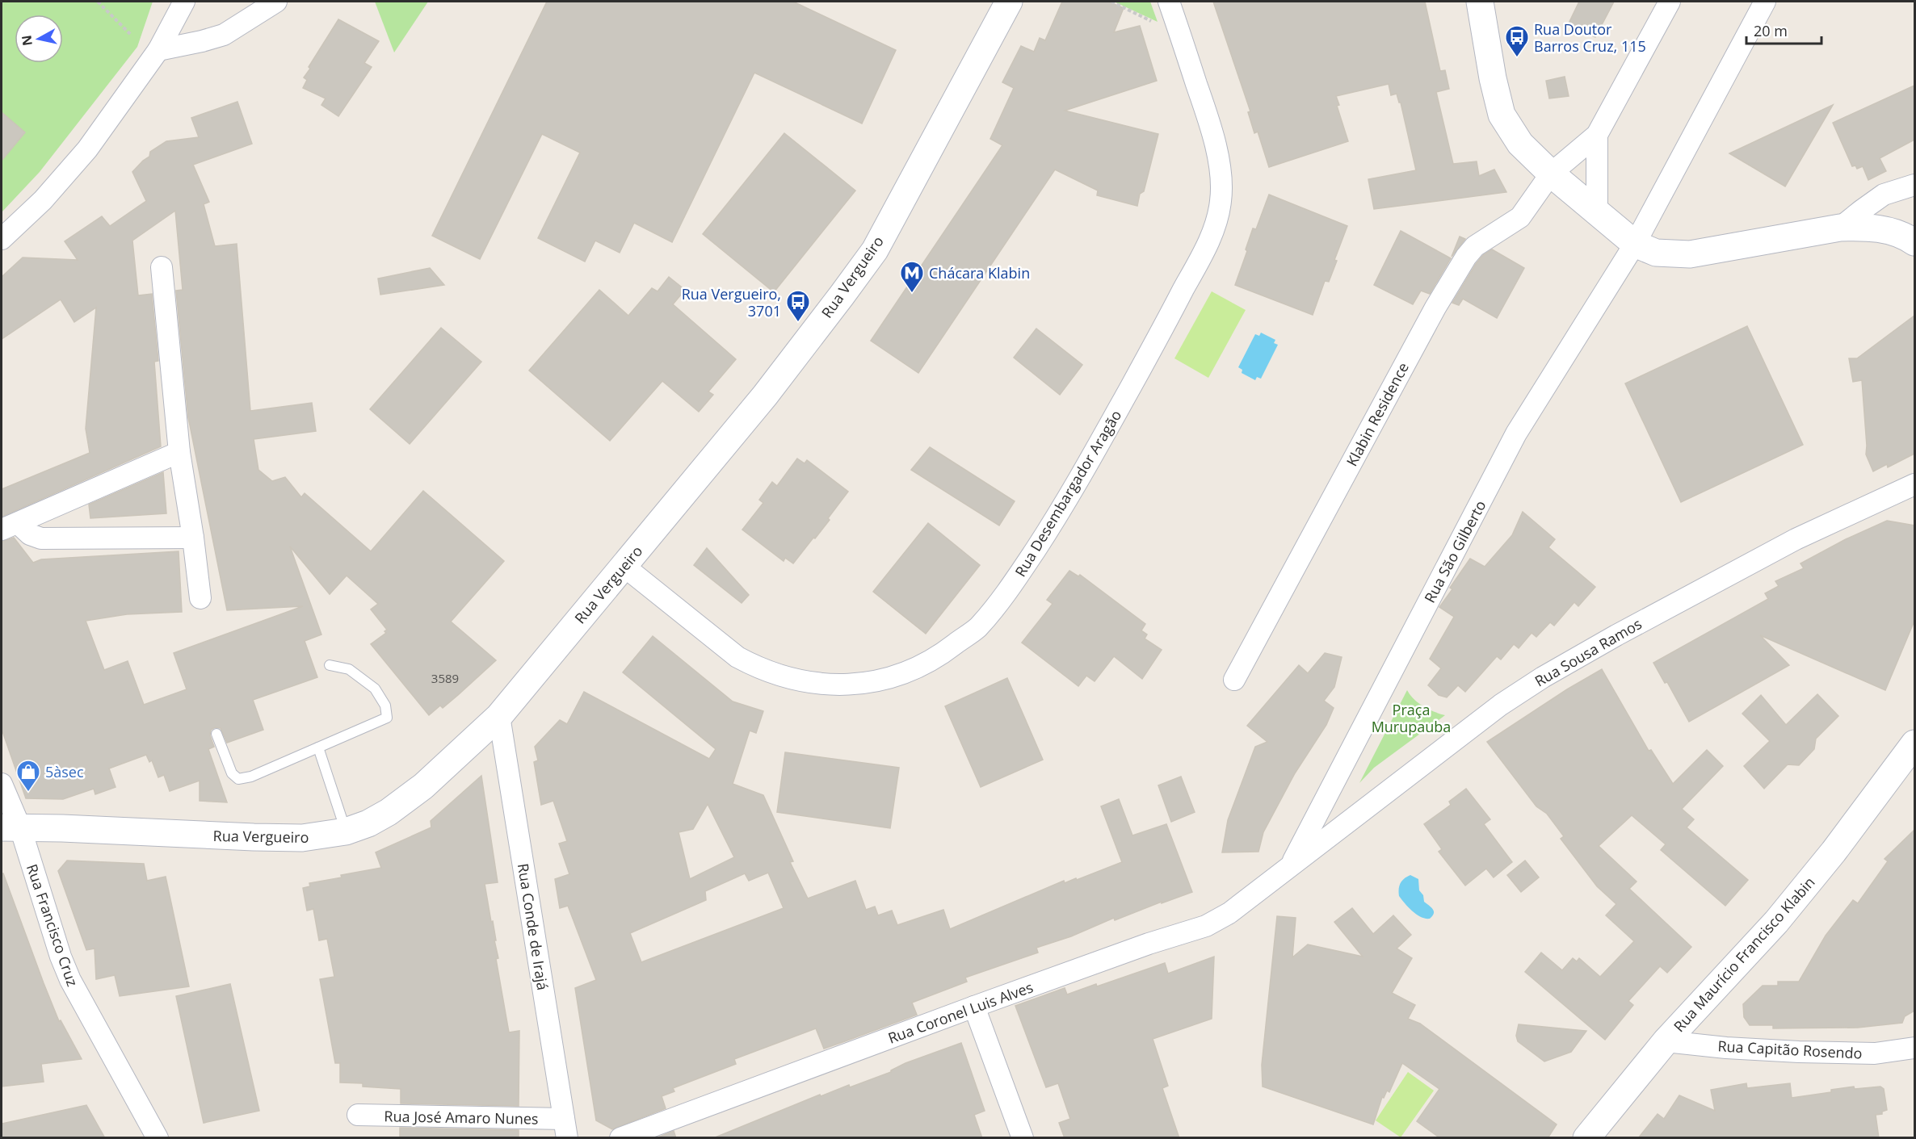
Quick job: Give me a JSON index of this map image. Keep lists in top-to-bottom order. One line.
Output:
{"streets":{"main road":["Rua Vergueiro","Rua Maurício Francisco Klabin"],"street":["Klabin Residence","Rua Desembargador Aragão","Rua São Gilberto","Rua Sousa Ramos","Rua Francisco Cruz","Rua Conde de Irajá","Rua Coronel Luis Alves","Rua Capitão Rosendo","Rua José Amaro Nunes"]},"crossings":[["Rua Vergueiro","Rua Desembargador Aragão"],["Rua Vergueiro","Rua Francisco Cruz"],["Rua Vergueiro","Rua Conde de Irajá"],["Rua São Gilberto","Rua Sousa Ramos"],["Rua São Gilberto","Rua Coronel Luis Alves"],["Rua Sousa Ramos","Rua Coronel Luis Alves"],["Rua Conde de Irajá","Rua José Amaro Nunes"],["Rua Maurício Francisco Klabin","Rua Capitão Rosendo"]],"parks":["Praça Murupauba"],"places":{"bus stop":["Rua Doutor Barros Cruz, 115","Rua Vergueiro, 3701"],"metro station":["Chácara Klabin"],"shop":["5àsec"]},"house_numbers":["3589"],"scale_bar":"20 m","north":"left"}
